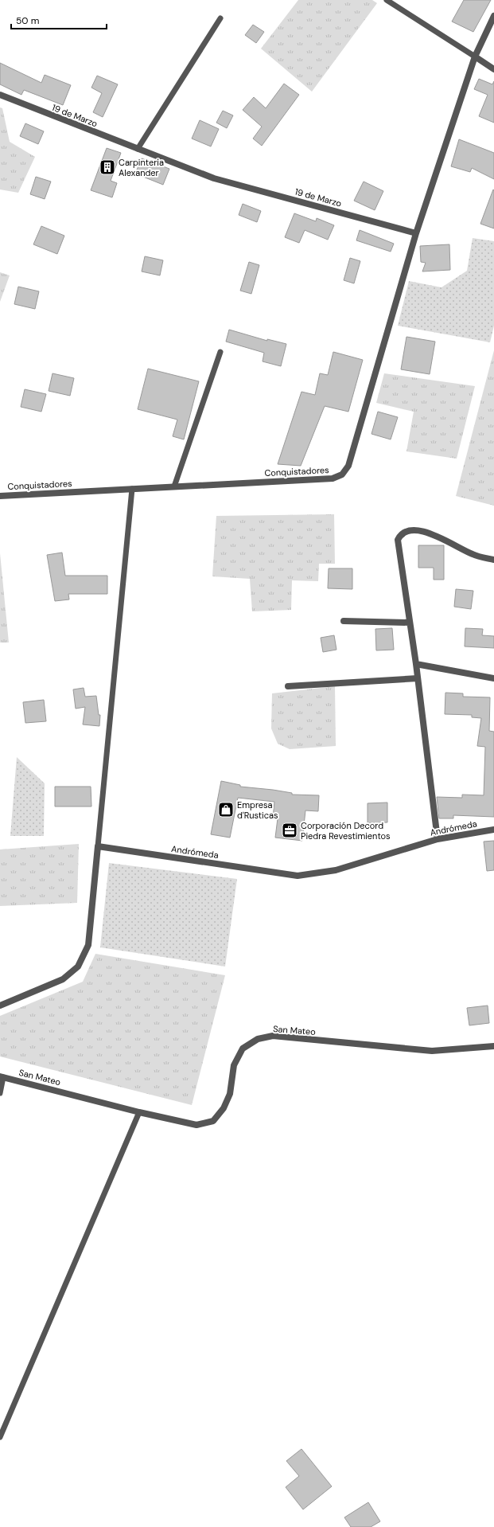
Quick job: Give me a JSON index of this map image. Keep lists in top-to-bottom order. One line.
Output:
{"streets":{"street":["19 de Marzo","Conquistadores","Andrómeda","San Mateo"]},"crossings":[["19 de Marzo","Conquistadores"]],"places":{"building":["Carpinteria Alexander"],"shop":["Empresa d'Rusticas"],"office":["Corporación Decord Piedra Revestimientos"]},"scale_bar":"50 m"}
